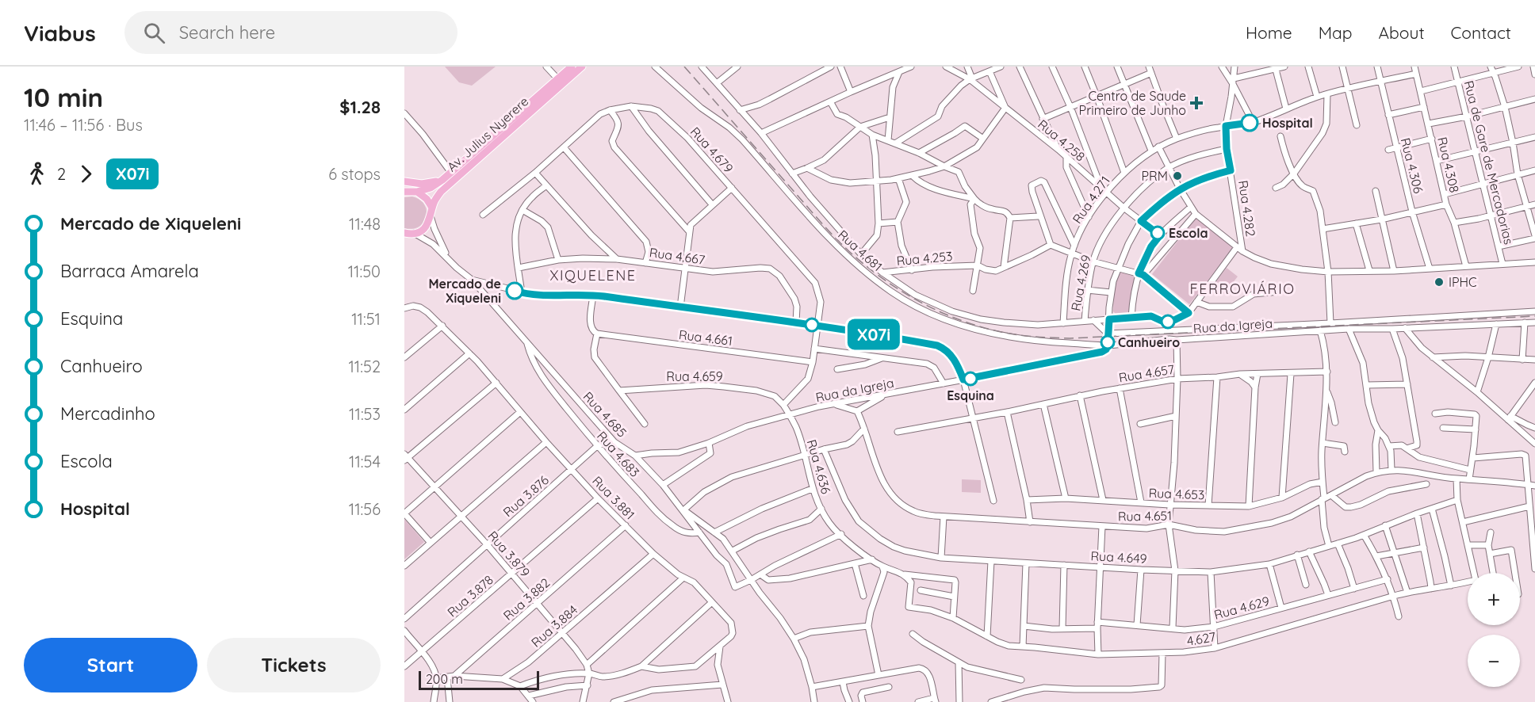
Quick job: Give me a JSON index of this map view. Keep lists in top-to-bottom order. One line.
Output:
{"streets":{"main road":["Av. Julius Nyerere"],"street":["Rua 4.258","Rua 4.679","Rua de Gare de Mercadorias","Rua 4.308","Rua 4.306","Rua 4.271","Rua 4.282","Rua 4.681","Rua 4.667","Rua 4.253","Rua 4.269","Rua da Igreja","Rua 4.661","Rua 4.657","Rua 4.659","Rua 4.685","Rua 4.683","Rua 4.636","Rua 4.653","Rua 3.876","Rua 3.881","Rua 4.651","Rua 3.879","Rua 4.649","Rua 3.878","Rua 3.882","Rua 4.629","Rua 3.884","4.627"]},"crossings":[["Rua 4.258","Rua 4.271"],["Rua 4.258","Rua 4.269"],["Rua 4.308","Rua 4.271"],["Rua 4.306","Rua 4.271"],["Rua 4.271","Rua 4.282"],["Rua 4.282","Rua 4.269"],["Rua 4.681","Rua da Igreja"],["Rua da Igreja","Rua 4.685"],["Rua da Igreja","Rua 4.636"],["Rua 4.659","Rua 4.636"],["Rua 4.685","Rua 4.683"],["Rua 4.683","Rua 3.876"],["Rua 4.636","4.627"],["Rua 3.876","Rua 3.881"],["Rua 3.876","Rua 3.879"],["Rua 3.881","Rua 3.878"],["Rua 3.881","Rua 3.882"],["Rua 3.881","Rua 3.884"],["Rua 3.879","Rua 3.878"],["Rua 3.879","Rua 3.882"],["Rua 3.879","Rua 3.884"]],"districts":["XIQUELENE","FERROVIÁRIO"],"places":{"health":["Centro de Saude Primeiro de Junho"],"other":["Hospital","PRM","Escola","IPHC","Mercado de Xiqueleni","Canhueiro","Esquina"]},"lines":["bus line X07i"],"scale_bar":"200 m","page":{"header":"Viabus","search":"Search here","nav":["Home","Map","About","Contact"],"heading":["10 min","11:46 – 11:56 · Bus","$1.28"],"on_map":"X07i","legs":["2","X07i","6 stops"],"list":[{"name":"Mercado de Xiqueleni","value":"11:48"},{"name":"Barraca Amarela","value":"11:50"},{"name":"Esquina","value":"11:51"},{"name":"Canhueiro","value":"11:52"},{"name":"Mercadinho","value":"11:53"},{"name":"Escola","value":"11:54"},{"name":"Hospital","value":"11:56"}],"map_buttons":["+","−"],"buttons":["Start","Tickets"],"scale":"200 m"}}
